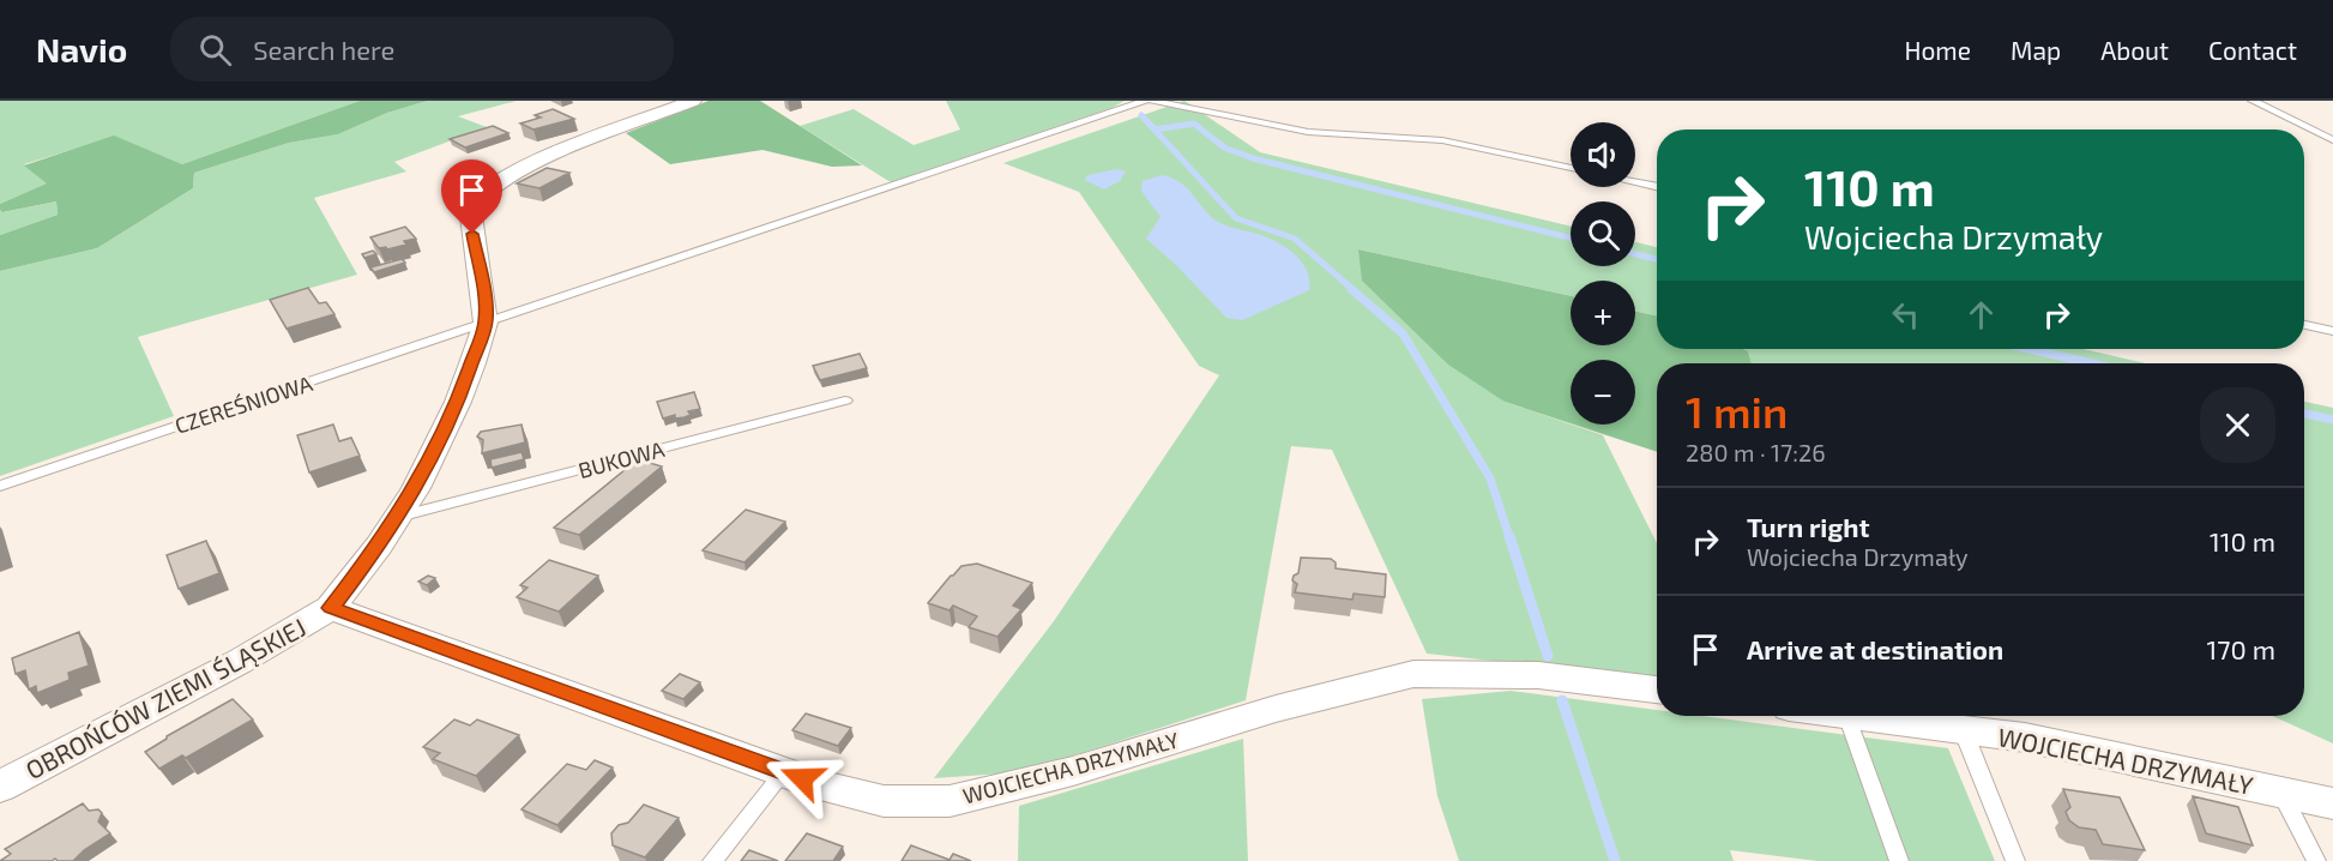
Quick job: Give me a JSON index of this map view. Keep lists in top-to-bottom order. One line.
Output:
{"streets":{"street":["OBROŃCÓW ZIEMI ŚLĄSKIEJ","WOJCIECHA DRZYMAŁY"],"lane":["CZEREŚNIOWA","BUKOWA"]},"crossings":[["OBROŃCÓW ZIEMI ŚLĄSKIEJ","WOJCIECHA DRZYMAŁY"]],"page":{"header":"Navio","search":"Search here","nav":["Home","Map","About","Contact"],"map_buttons":["+","−"],"turn":["110 m","Wojciecha Drzymały"],"heading":["1 min","280 m · 17:26"],"list":[{"name":"Turn right","note":"Wojciecha Drzymały","value":"110 m"},{"name":"Arrive at destination","value":"170 m"}]}}
